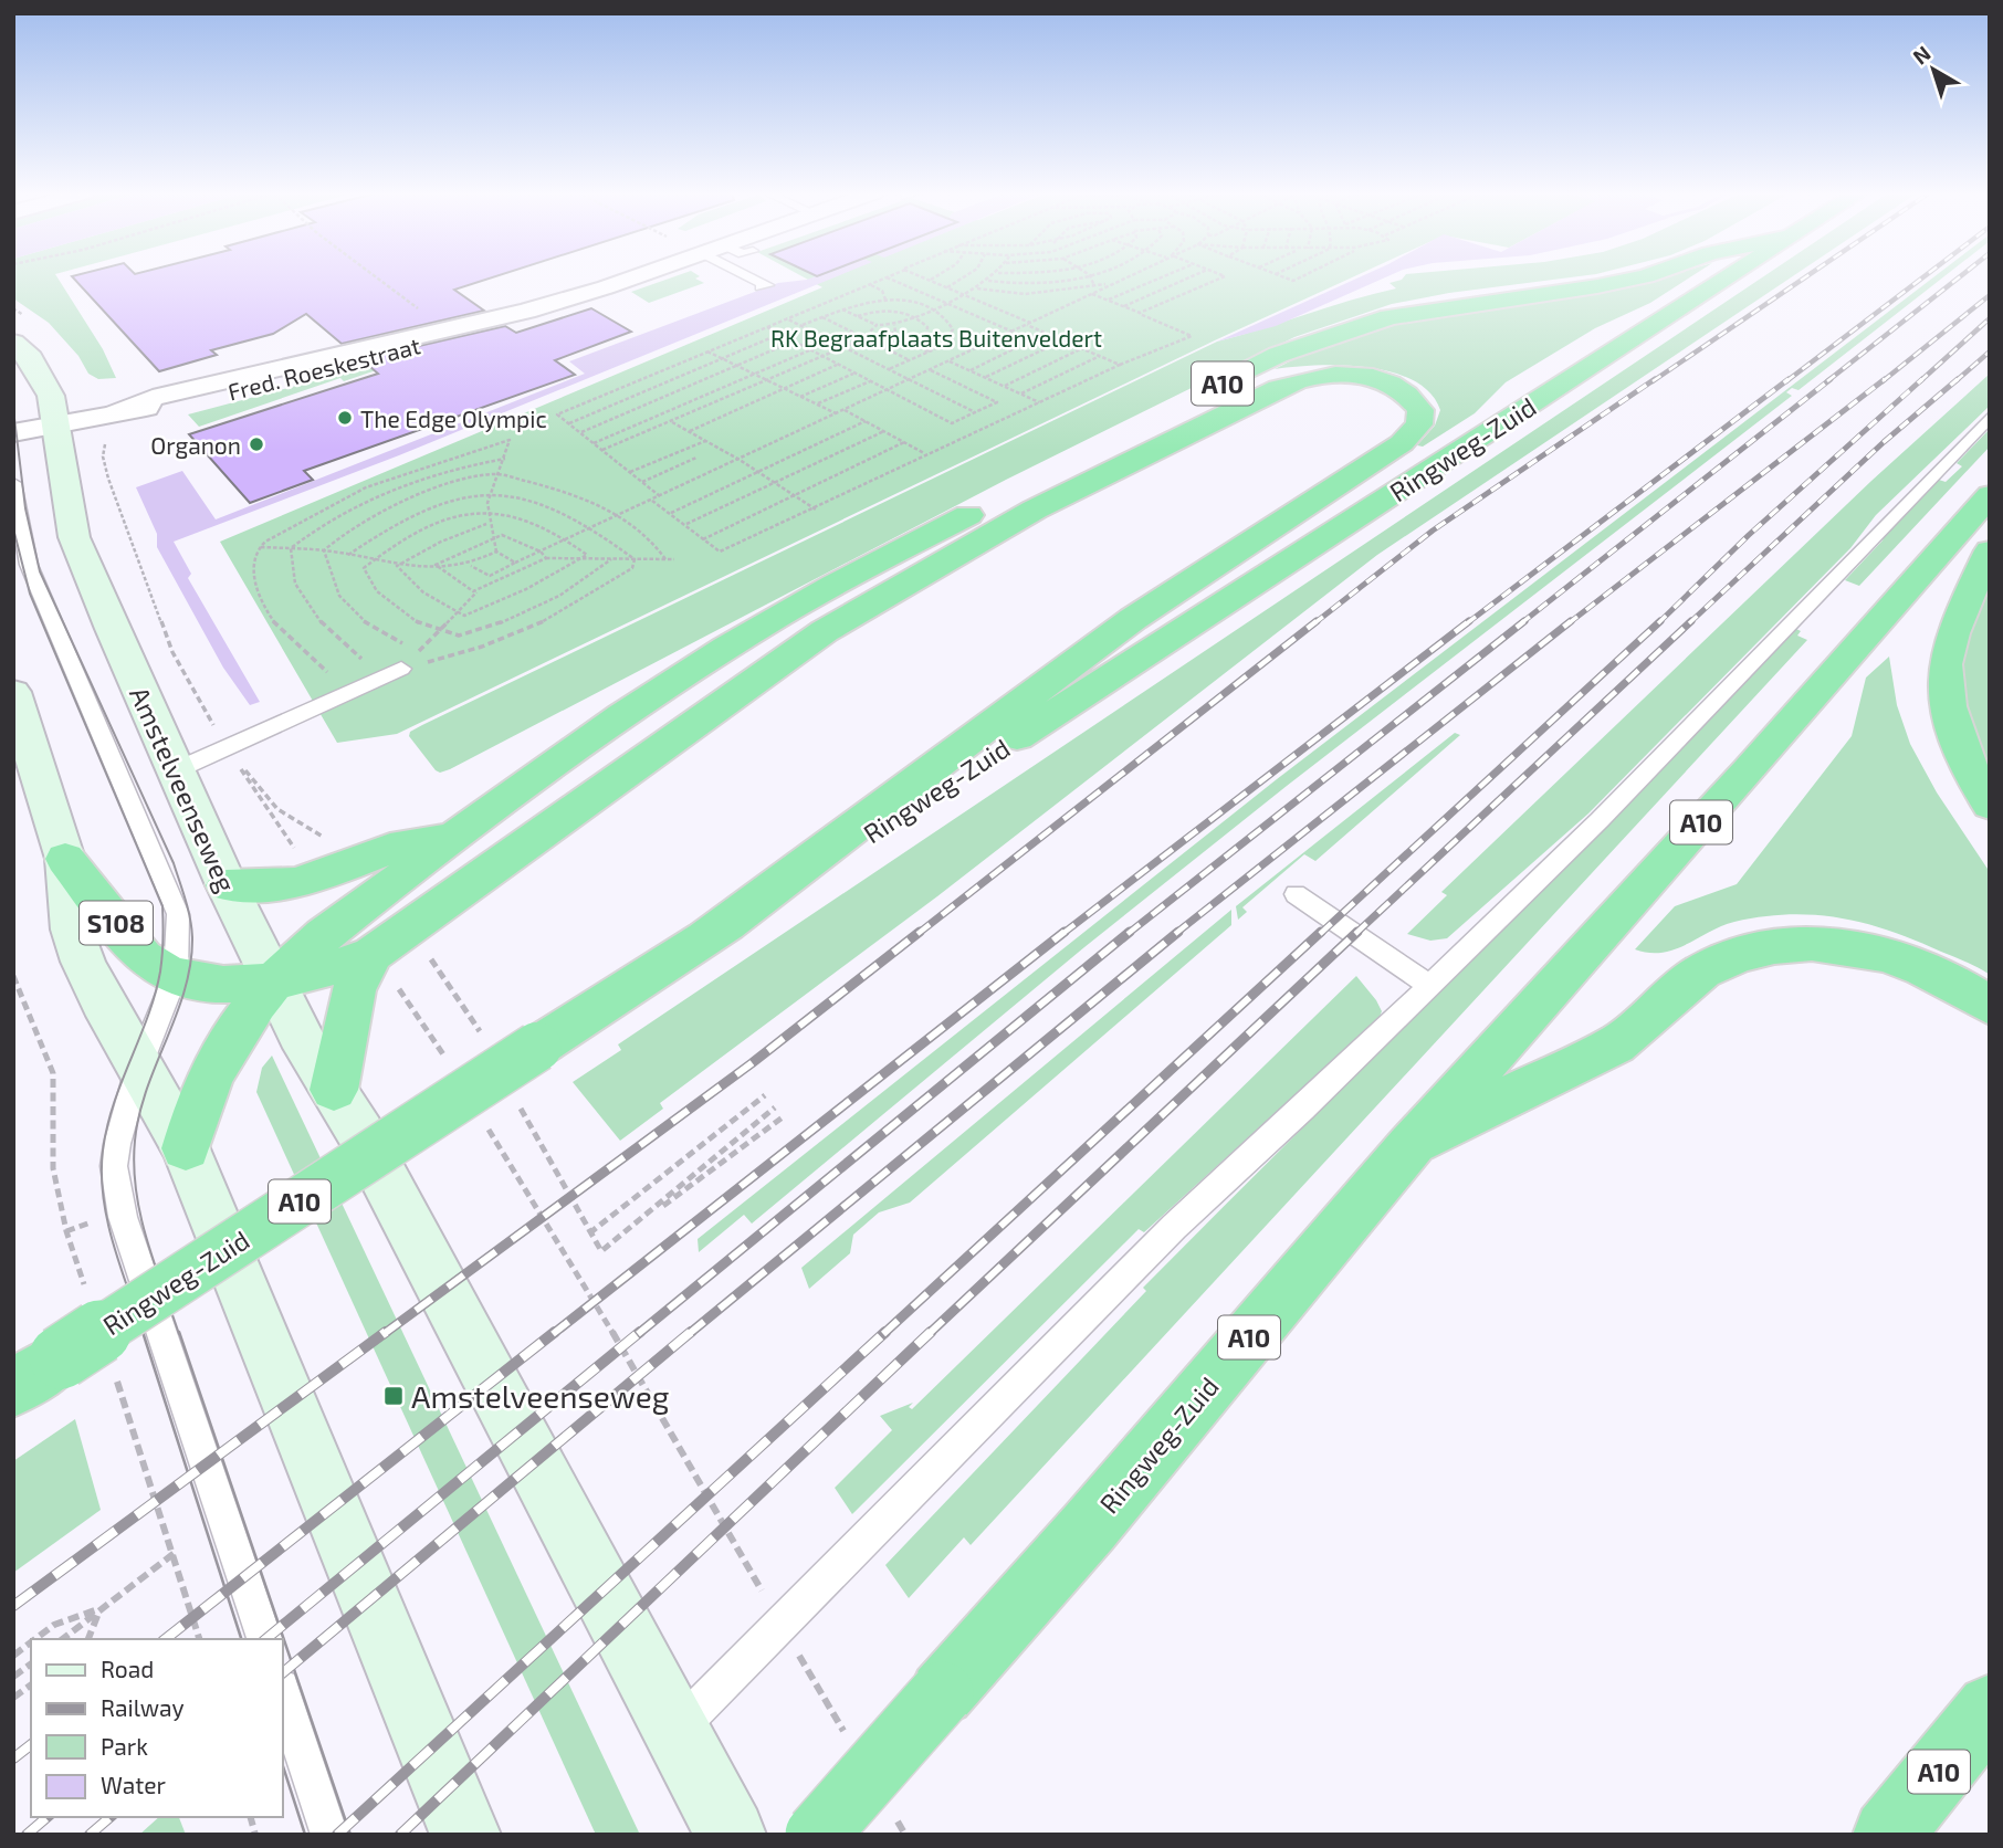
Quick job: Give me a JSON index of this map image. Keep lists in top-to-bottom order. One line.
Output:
{"streets":{"highway":["A10","Ringweg-Zuid","S108"],"main road":["Amstelveenseweg"],"street":["Fred. Roeskestraat"]},"crossings":[["Fred. Roeskestraat","Amstelveenseweg"],["A10","Ringweg-Zuid"],["A10","Amstelveenseweg"],["A10","S108"],["Amstelveenseweg","S108"]],"parks":["RK Begraafplaats Buitenveldert"],"places":{"other":["The Edge Olympic","Organon"],"transit":["Amstelveenseweg"]},"legend":["Road","Railway","Park","Water"],"north":"top left"}
